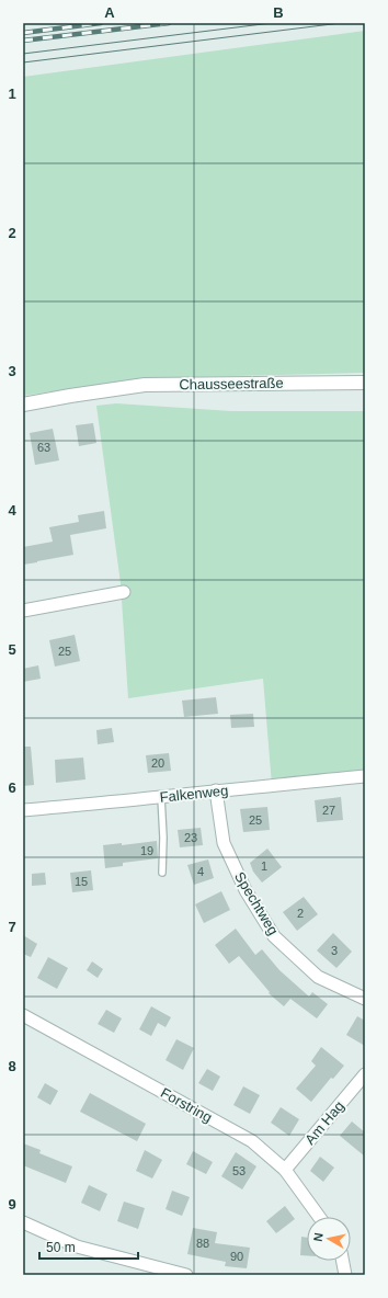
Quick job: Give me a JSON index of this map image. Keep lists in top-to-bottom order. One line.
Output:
{"streets":{"street":["Chausseestraße","Falkenweg","Spechtweg","Forstring","Am Hag"]},"crossings":[["Falkenweg","Spechtweg"],["Forstring","Am Hag"]],"house_numbers":["63","25","20","27","25","23","19","1","4","15","2","3","53","88","90"],"scale_bar":"50 m","north":"left","grid":{"columns":["A","B"],"rows":["1","2","3","4","5","6","7","8","9"]}}
